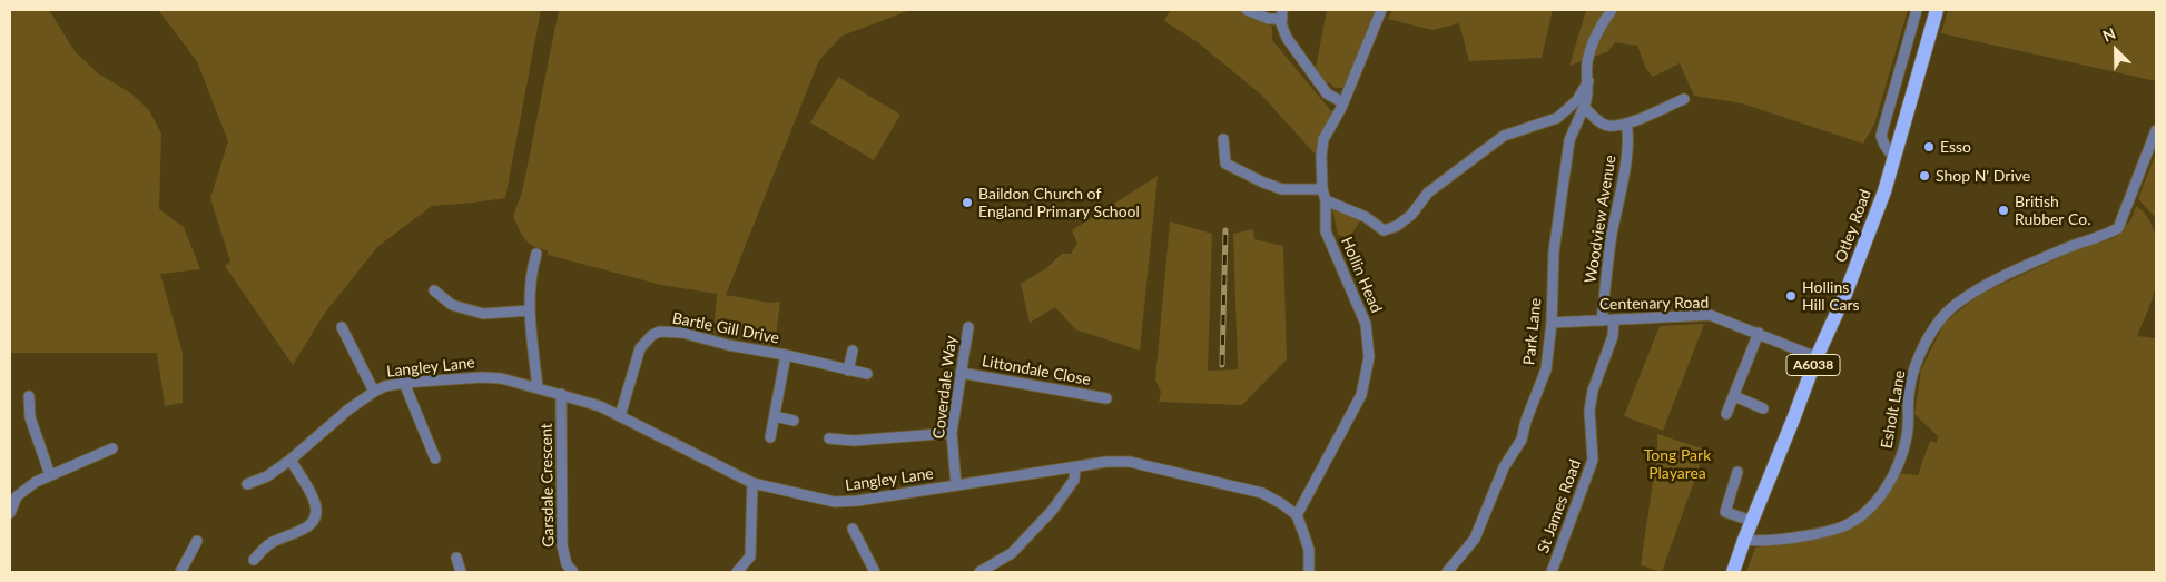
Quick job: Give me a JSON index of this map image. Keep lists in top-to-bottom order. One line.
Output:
{"streets":{"main road":["Otley Road","A6038"],"street":["Woodview Avenue","Hollin Head","Centenary Road","Bartle Gill Drive","Park Lane","Langley Lane","Littondale Close","Coverdale Way","Esholt Lane","Garsdale Crescent","St James Road"]},"crossings":[["Woodview Avenue","Centenary Road"],["Otley Road","Centenary Road"],["Otley Road","Esholt Lane"],["Hollin Head","Langley Lane"],["Centenary Road","Park Lane"],["Centenary Road","St James Road"],["Bartle Gill Drive","Langley Lane"],["Langley Lane","Coverdale Way"],["Langley Lane","Garsdale Crescent"],["Littondale Close","Coverdale Way"]],"parks":["Tong Park Playarea"],"places":["Esso","Shop N' Drive","Baildon Church of England Primary School","British Rubber Co.","Hollins Hill Cars"],"north":"top left"}
